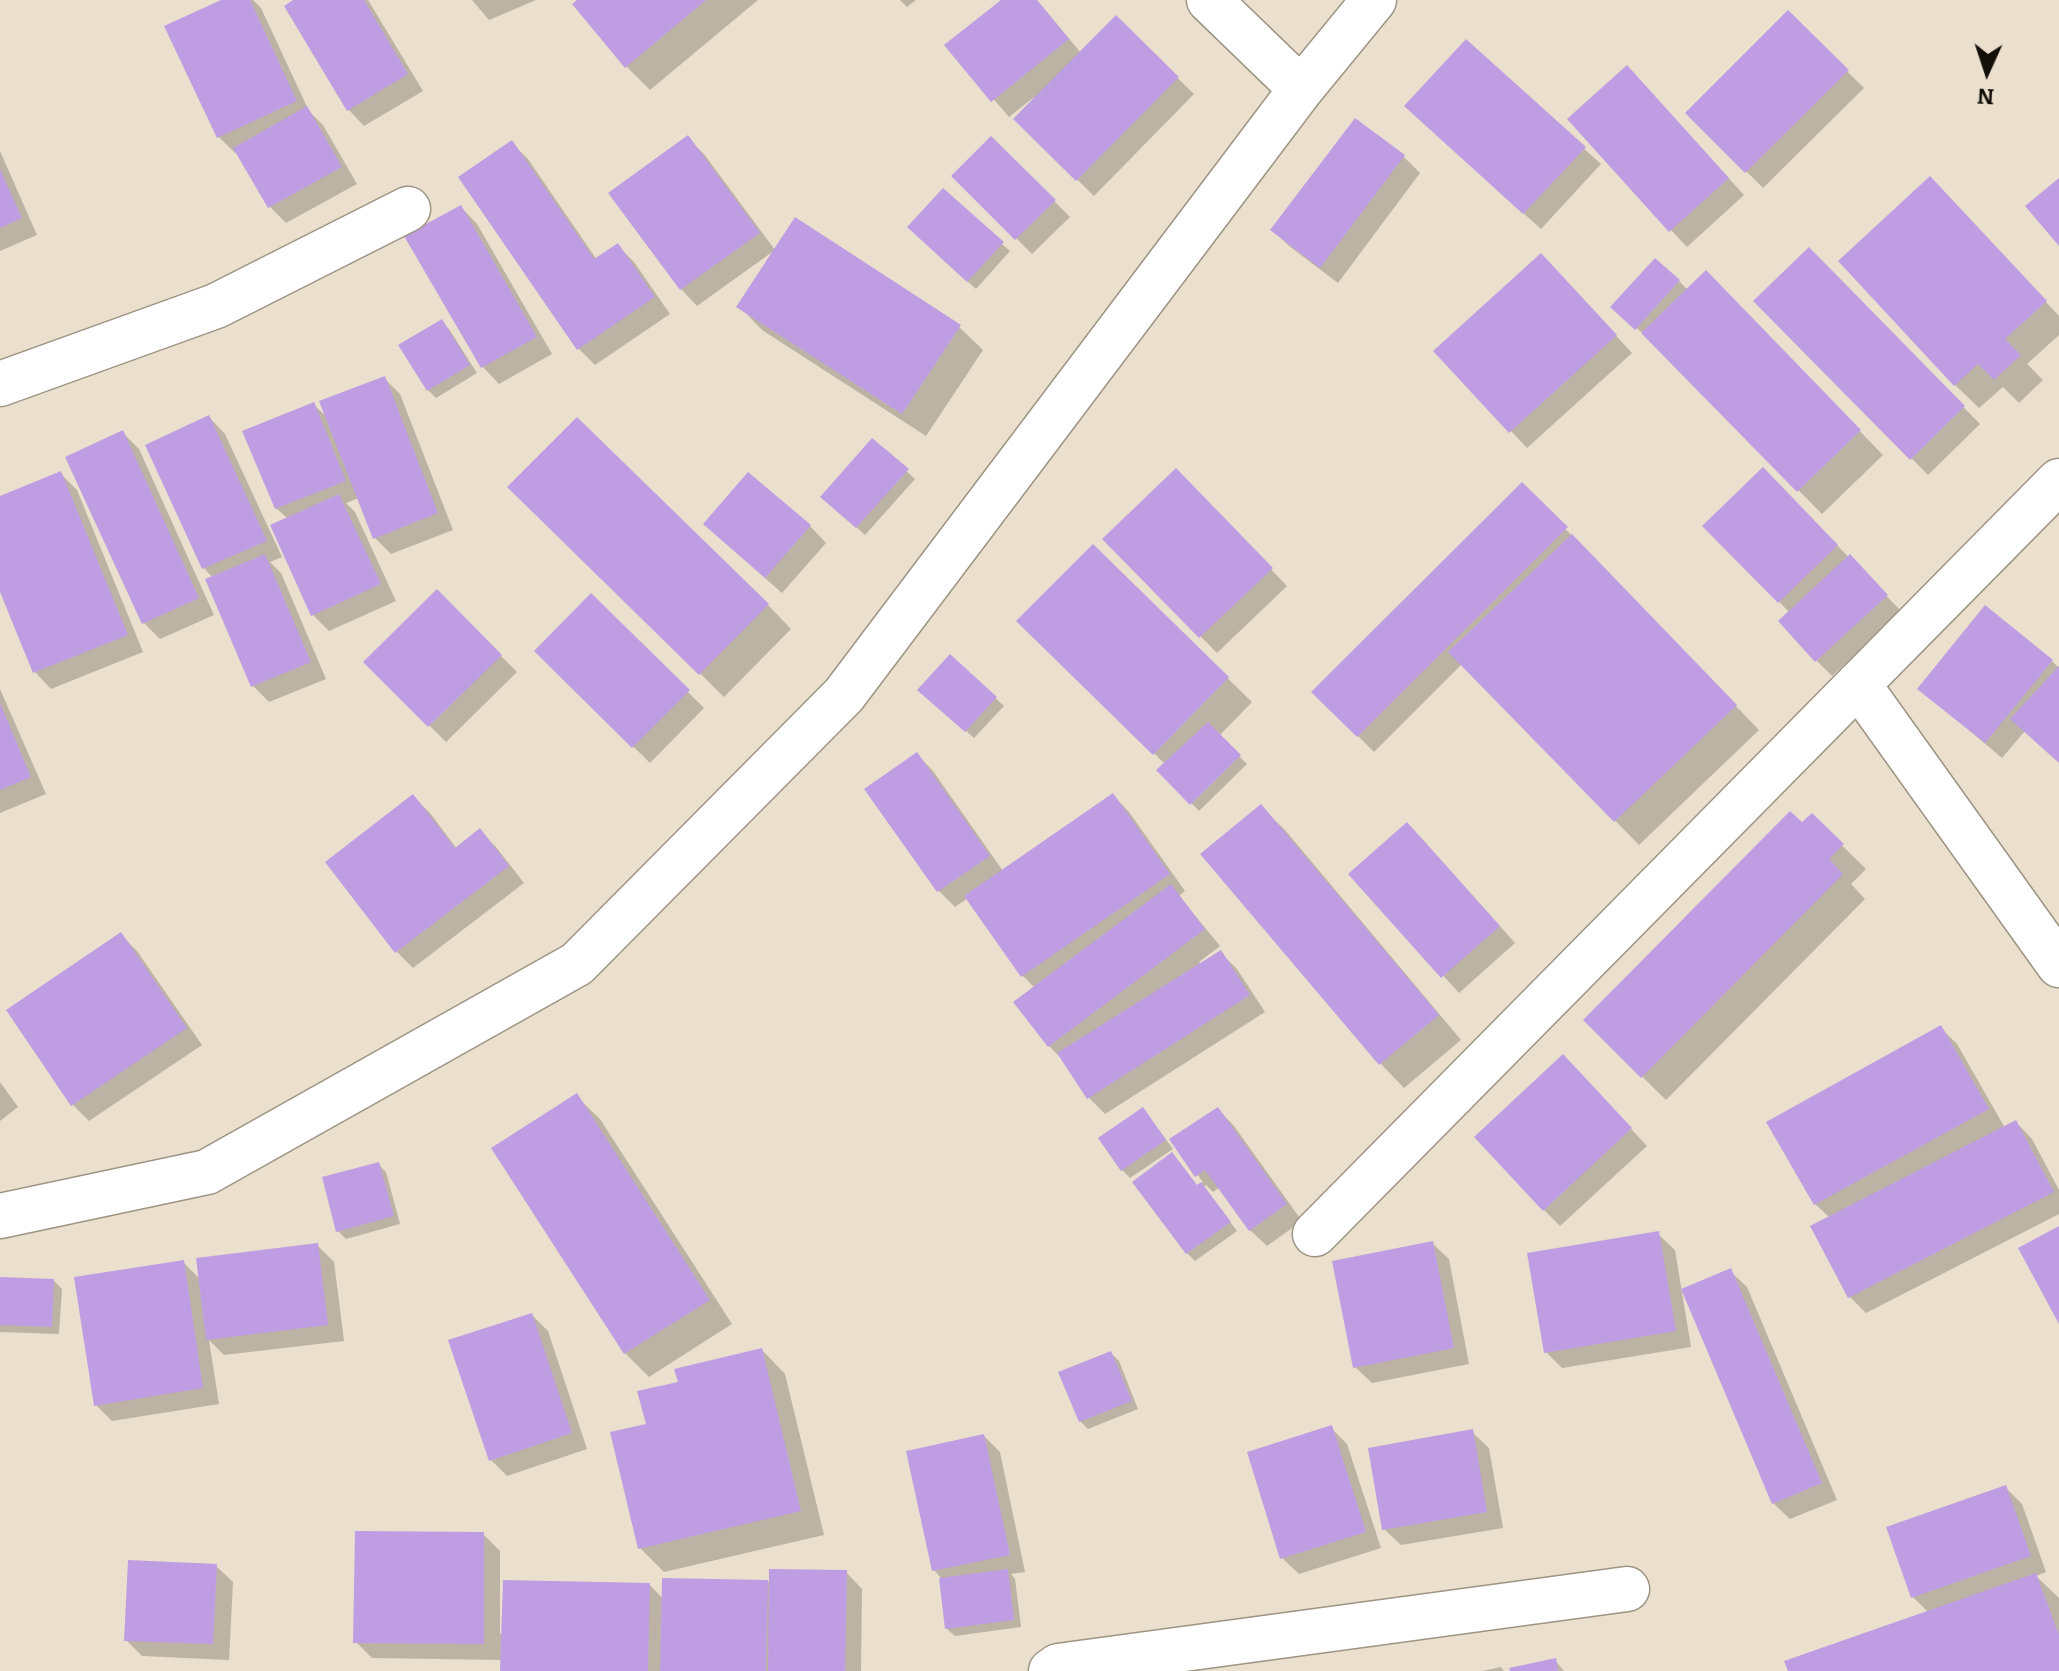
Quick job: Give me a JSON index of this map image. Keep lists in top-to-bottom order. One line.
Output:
{"north":"bottom"}
